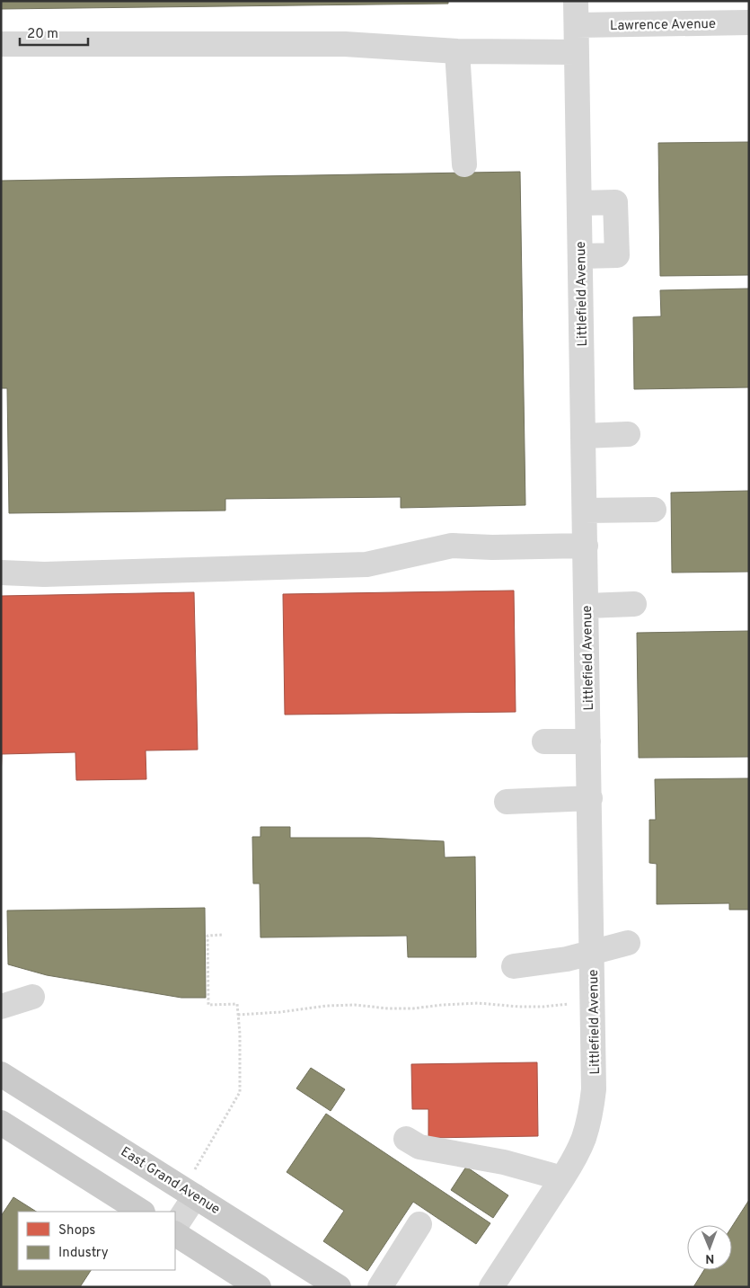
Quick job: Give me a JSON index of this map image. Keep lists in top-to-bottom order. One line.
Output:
{"streets":{"main road":["East Grand Avenue"],"street":["Lawrence Avenue","Littlefield Avenue"]},"crossings":[["Lawrence Avenue","Littlefield Avenue"]],"legend":["Shops","Industry"],"scale_bar":"20 m","north":"bottom"}
